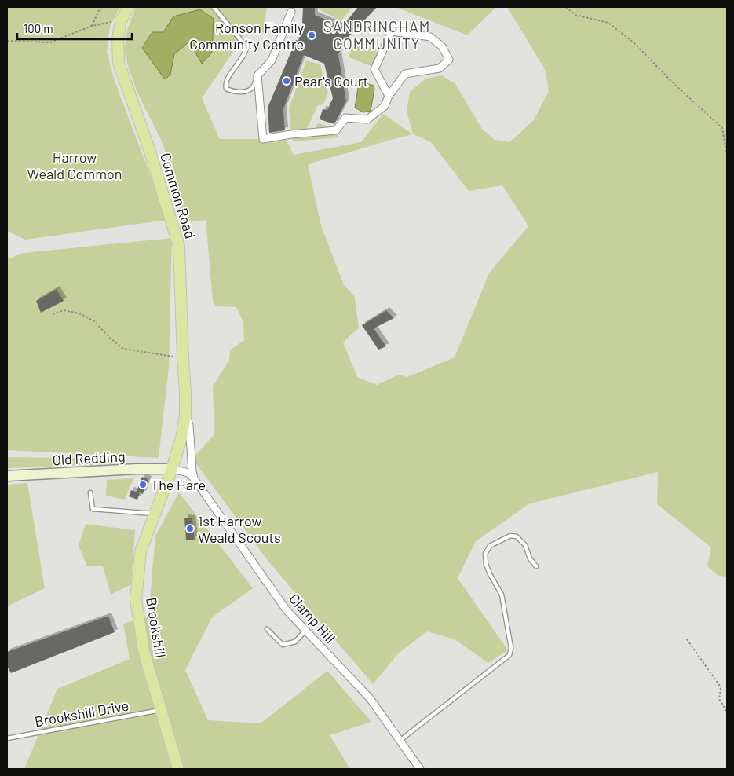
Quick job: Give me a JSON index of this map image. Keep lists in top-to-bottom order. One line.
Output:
{"streets":{"main road":["Common Road","Brookshill"],"street":["Old Redding","Clamp Hill"],"lane":["Brookshill Drive"]},"crossings":[["Common Road","Old Redding"],["Common Road","Clamp Hill"],["Common Road","Brookshill"],["Old Redding","Clamp Hill"],["Old Redding","Brookshill"],["Clamp Hill","Brookshill"],["Brookshill","Brookshill Drive"]],"districts":["SANDRINGHAM COMMUNITY"],"parks":["Harrow Weald Common"],"places":["Ronson Family Community Centre","Pear's Court","The Hare","1st Harrow Weald Scouts"],"scale_bar":"100 m"}
